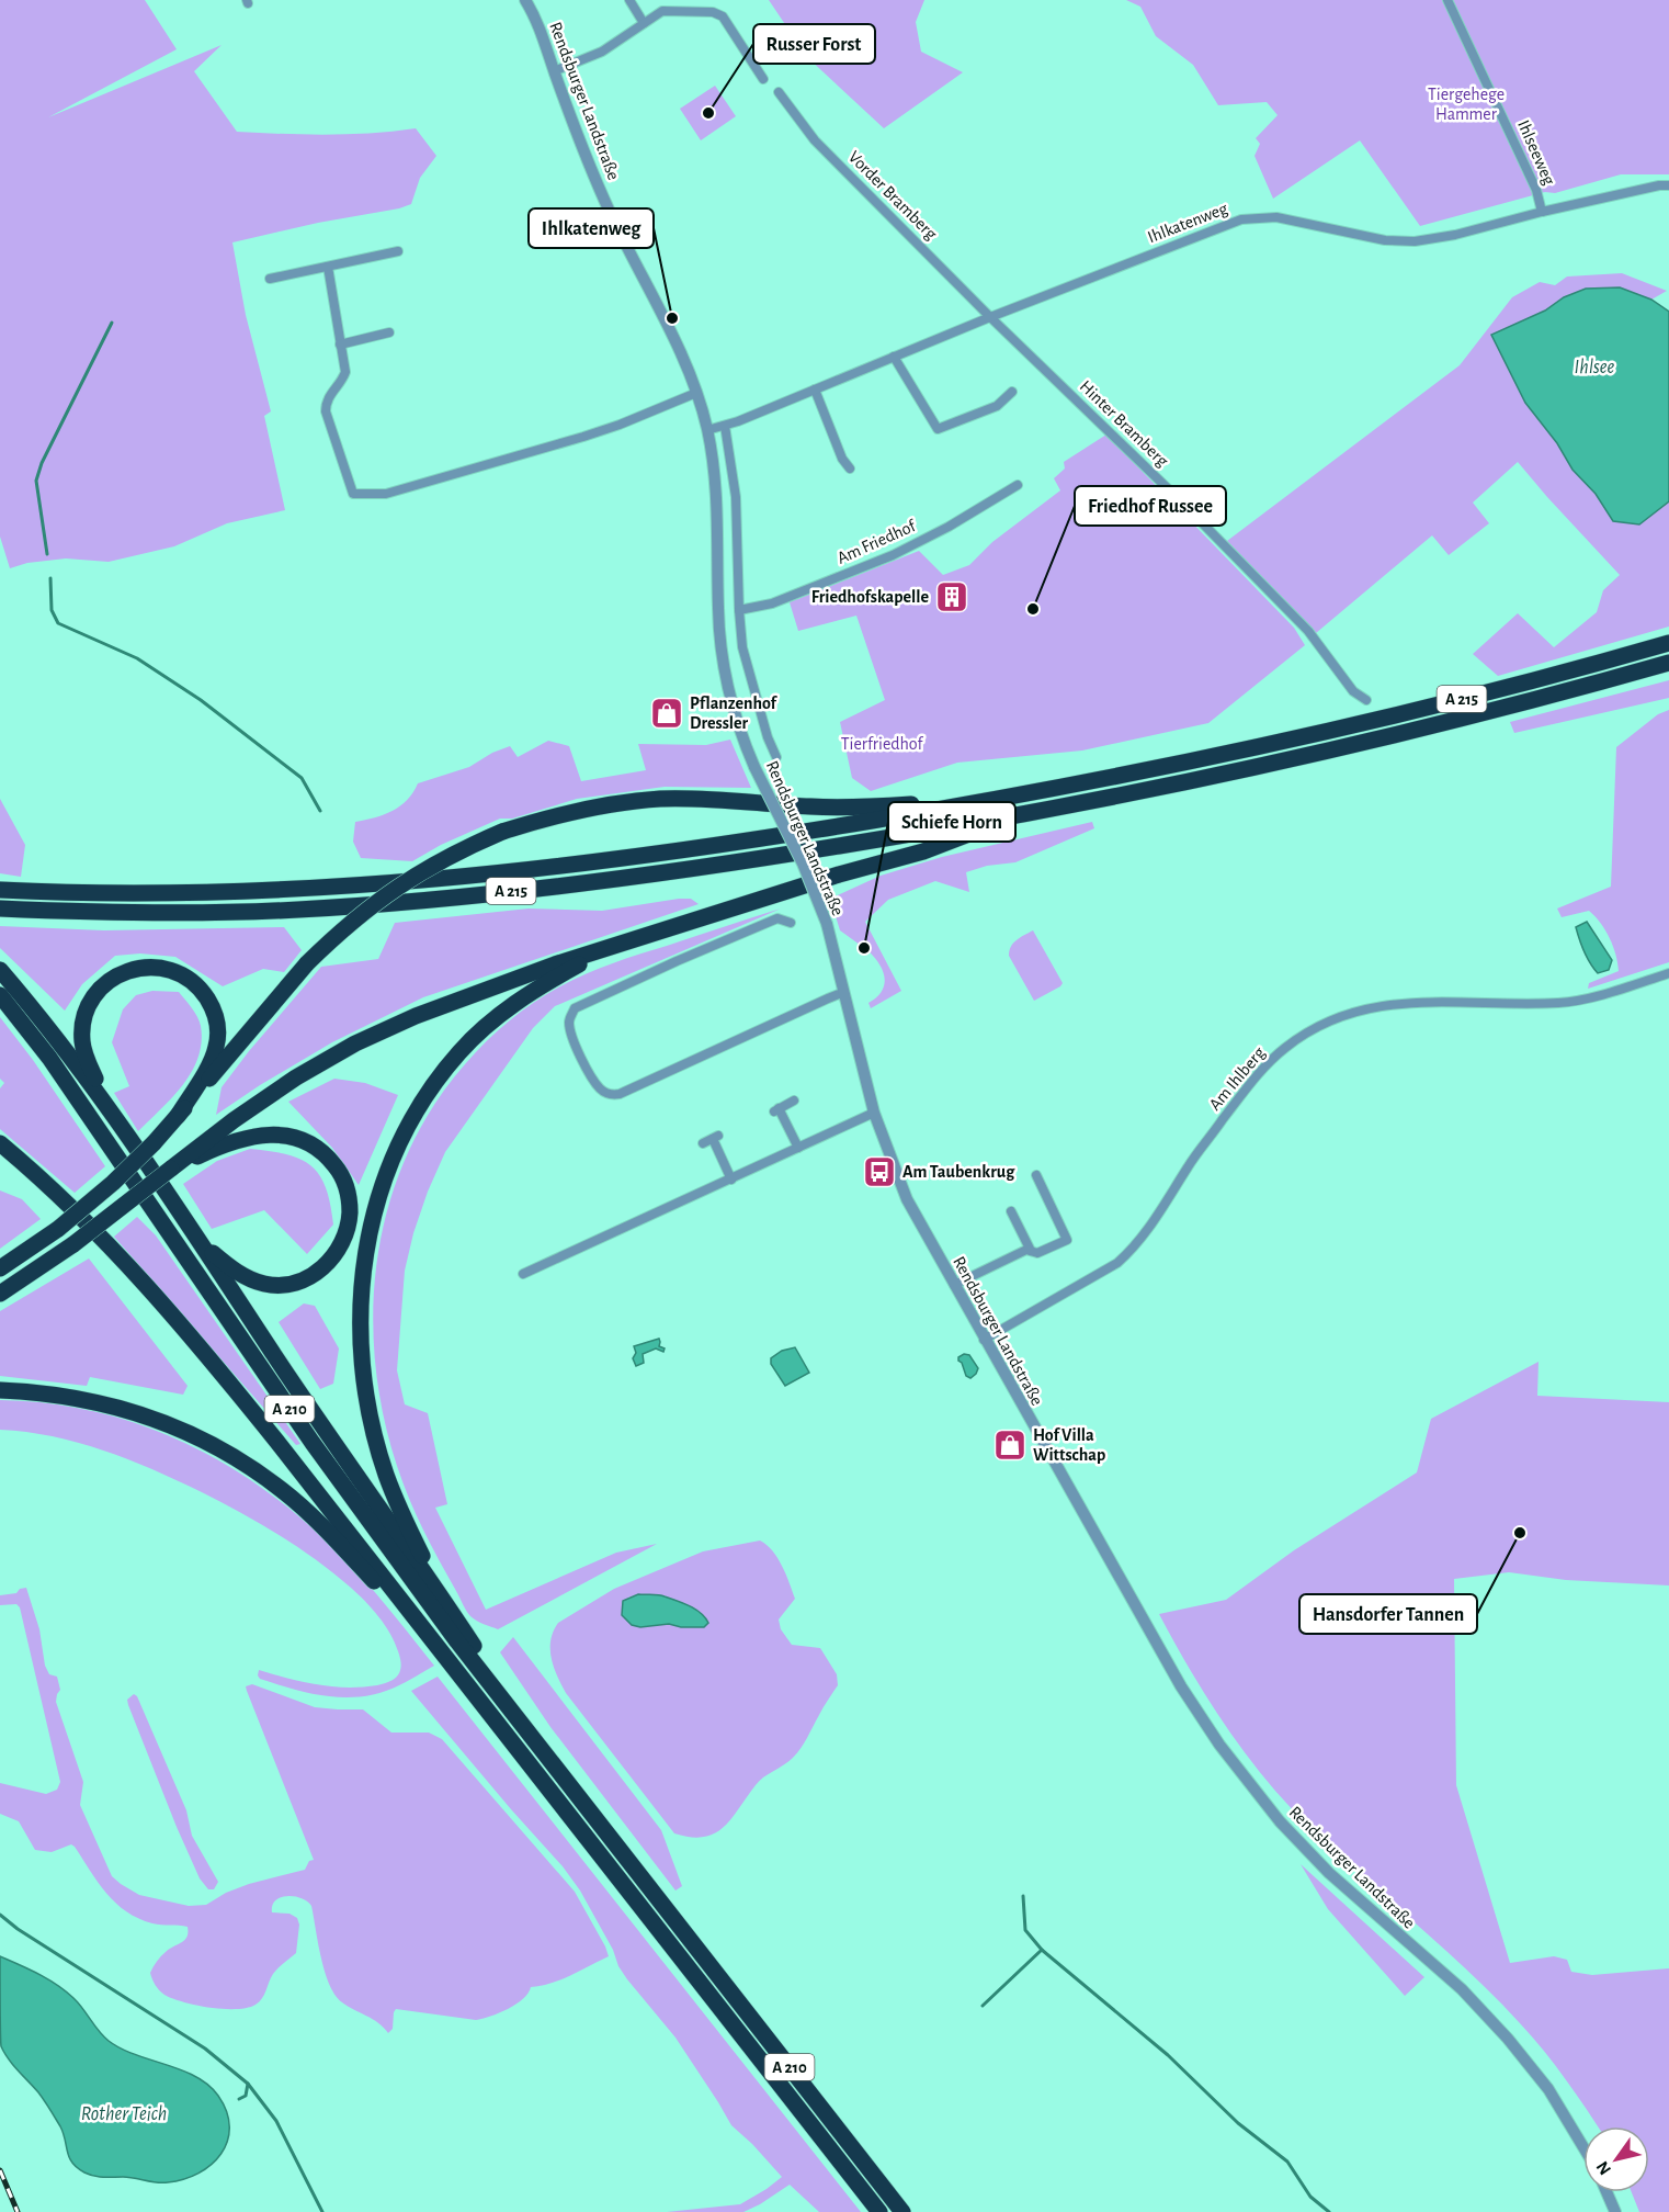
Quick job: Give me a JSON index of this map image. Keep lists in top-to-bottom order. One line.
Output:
{"streets":{"highway":["A 215","A 210"],"street":["Rendsburger Landstraße","Ihlseeweg","Vorder Bramberg","Ihlkatenweg","Hinter Bramberg","Am Friedhof","Am Ihlberg"]},"crossings":[["Rendsburger Landstraße","Ihlkatenweg"],["Rendsburger Landstraße","Am Friedhof"],["Rendsburger Landstraße","Am Ihlberg"],["Ihlseeweg","Ihlkatenweg"],["Vorder Bramberg","Ihlkatenweg"],["Vorder Bramberg","Hinter Bramberg"],["Ihlkatenweg","Hinter Bramberg"]],"water":["Ihlsee","Rother Teich"],"parks":["Tiergehege Hammer","Tierfriedhof"],"places":{"other":["Russer Forst","Ihlkatenweg","Friedhof Russee","Schiefe Horn","Hansdorfer Tannen"],"building":["Friedhofskapelle"],"shop":["Pflanzenhof Dressler","Hof Villa Wittschap"],"bus stop":["Am Taubenkrug"]},"north":"bottom left"}
